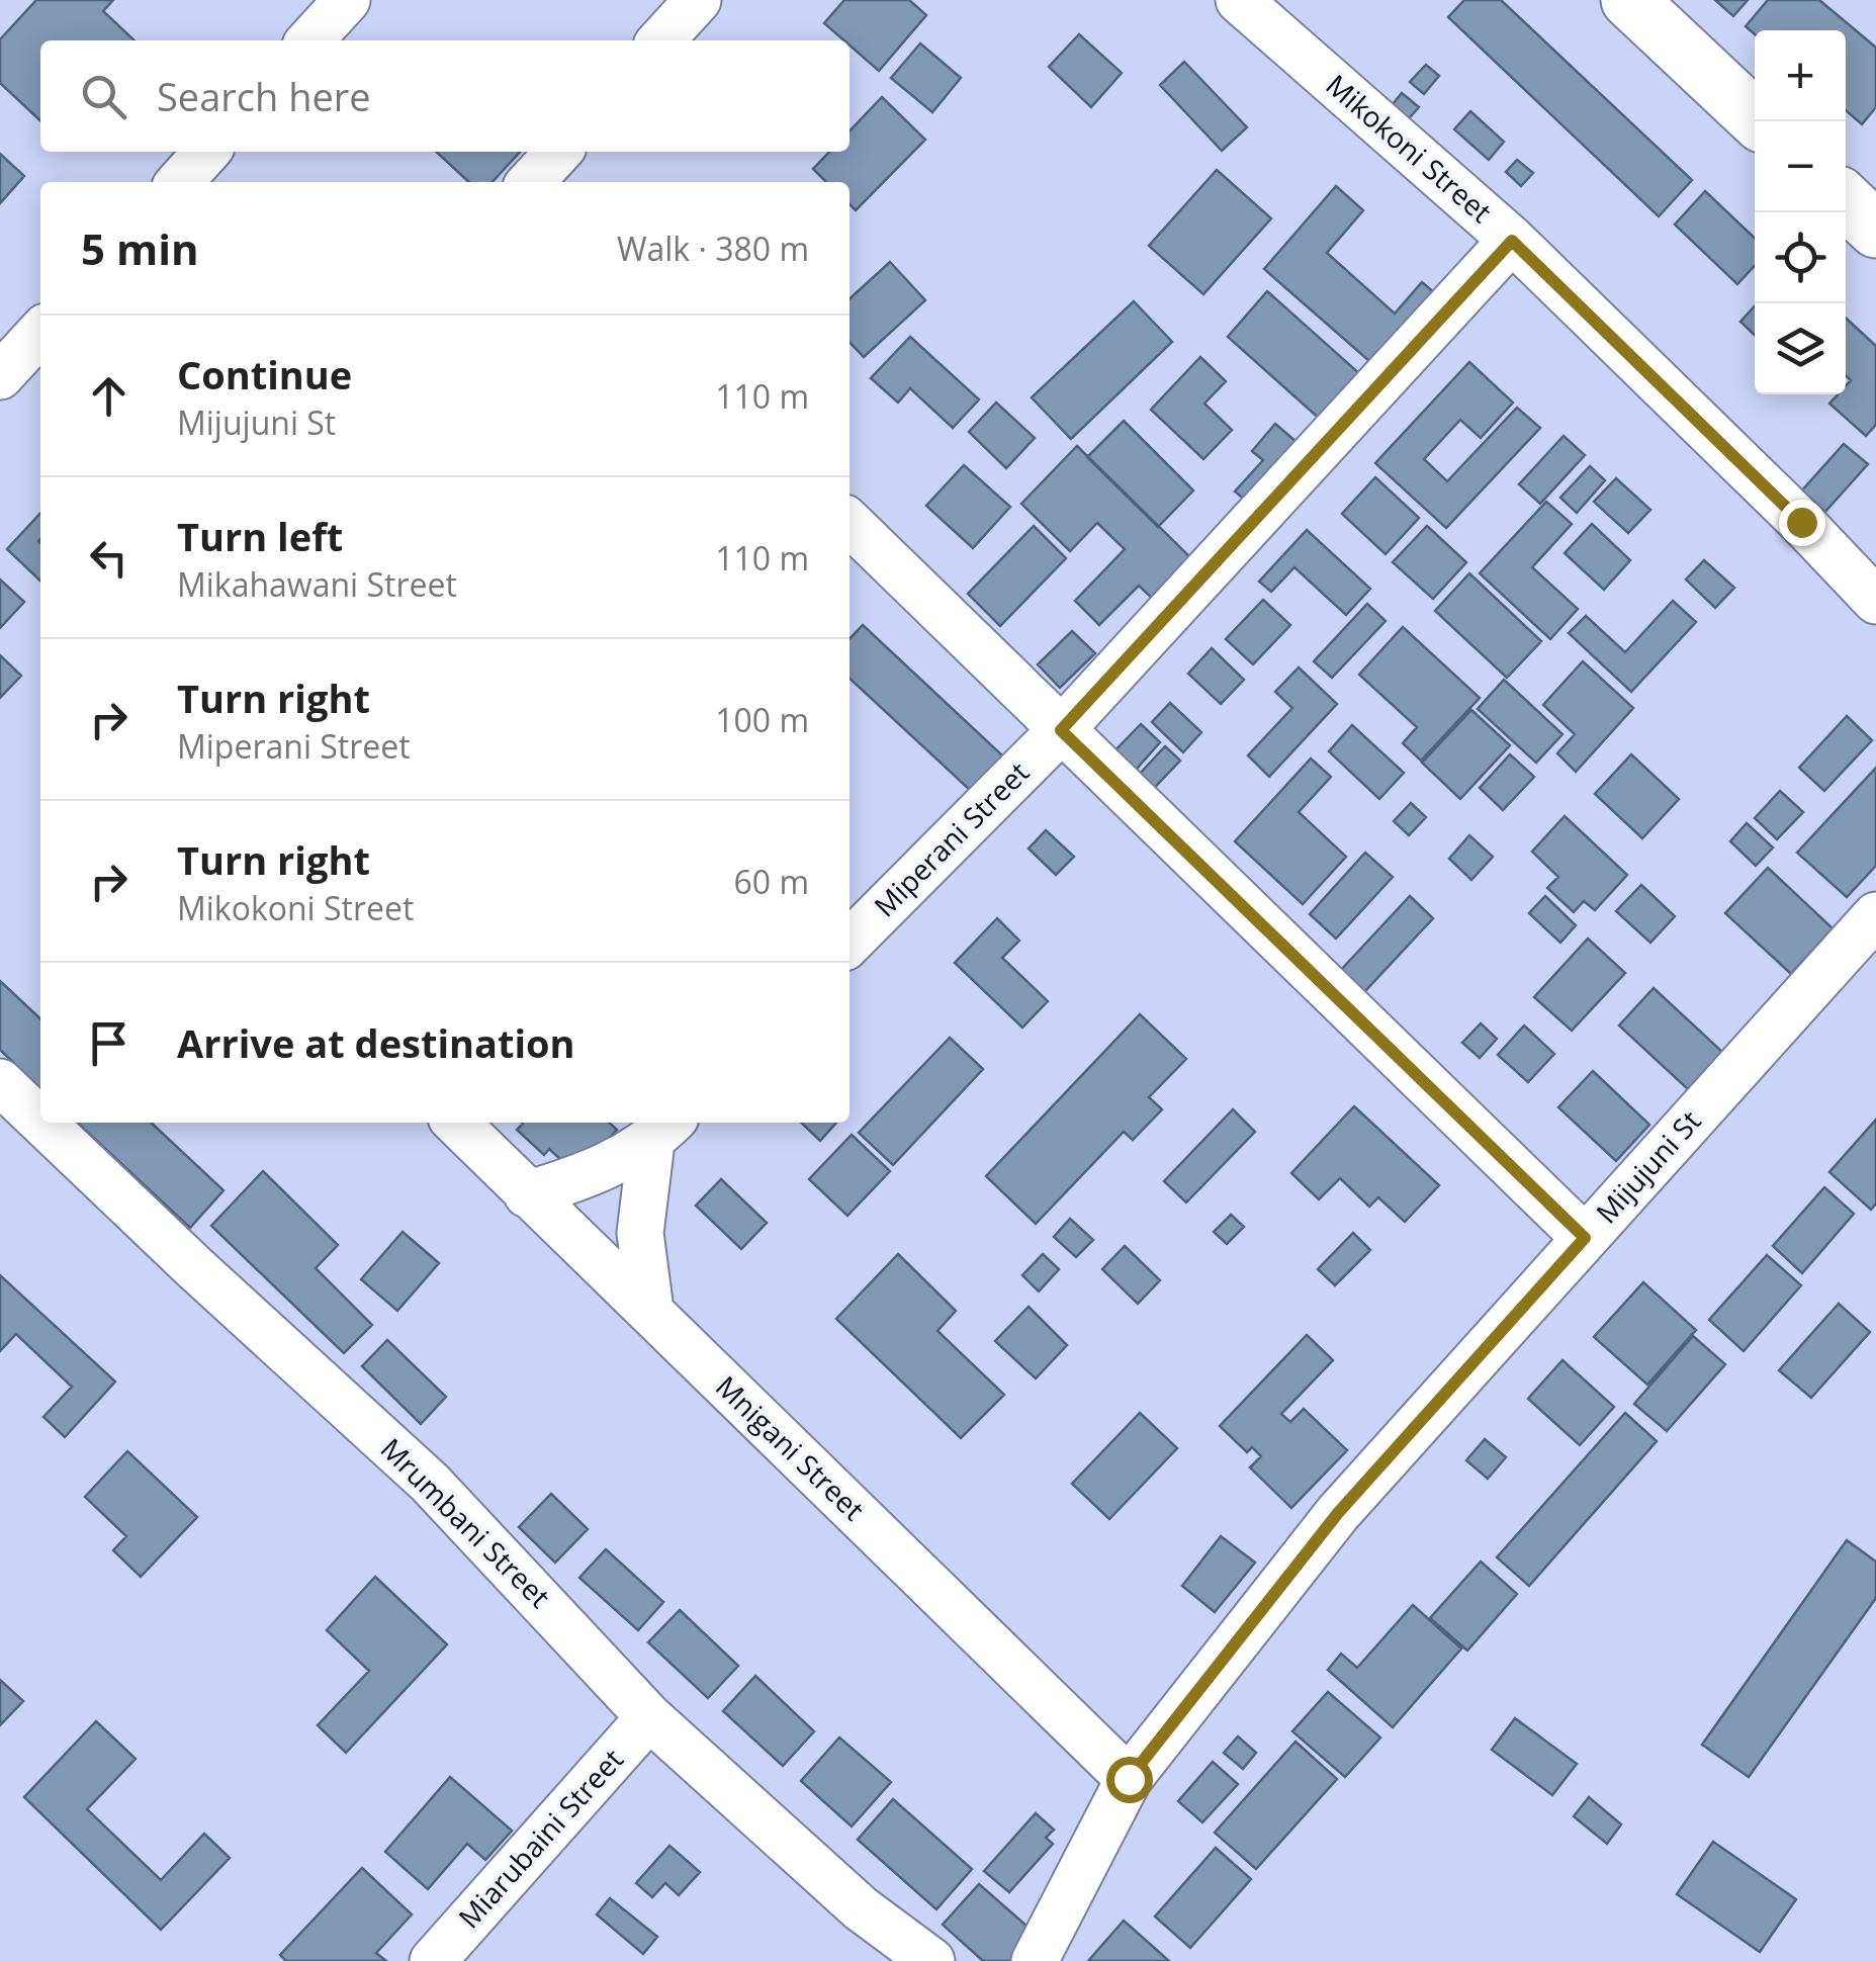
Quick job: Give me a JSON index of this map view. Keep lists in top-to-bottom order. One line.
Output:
{"streets":{"street":["Mikokoni Street","Miperani Street","Mijujuni St","Mnigani Street","Mrumbani Street","Miarubaini Street"]},"crossings":[["Mikokoni Street","Miperani Street"],["Mijujuni St","Mnigani Street"],["Mrumbani Street","Miarubaini Street"]],"page":{"map_buttons":["+","−"],"search":"Search here","heading":["5 min","Walk · 380 m"],"list":[["Continue","Mijujuni St","110 m"],["Turn left","Mikahawani Street","110 m"],["Turn right","Miperani Street","100 m"],["Turn right","Mikokoni Street","60 m"],"Arrive at destination"]}}
